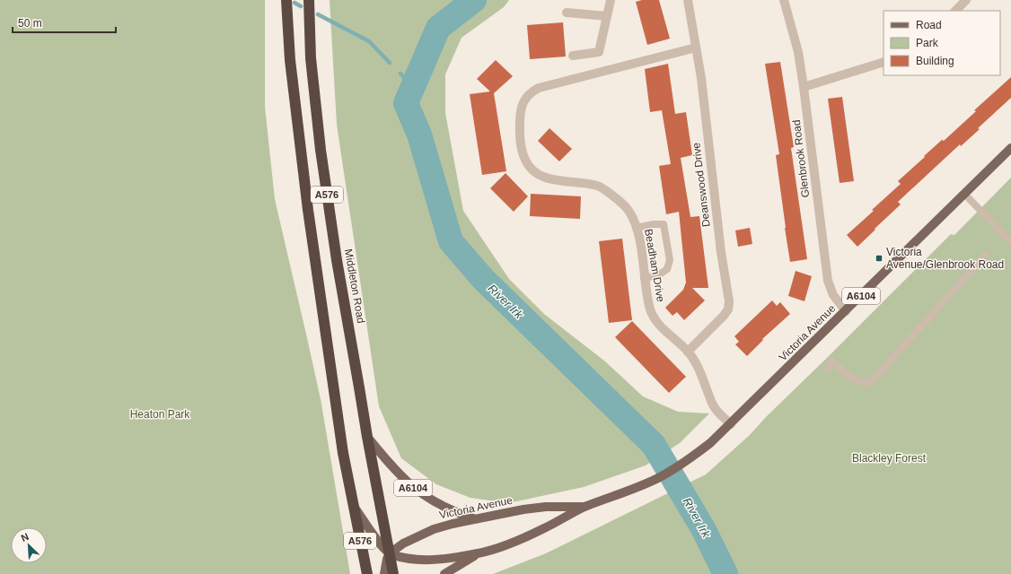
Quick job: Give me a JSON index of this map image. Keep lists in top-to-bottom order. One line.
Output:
{"streets":{"highway":["A576","Middleton Road"],"main road":["A6104","Victoria Avenue"],"street":["Glenbrook Road","Deanswood Drive","Beadham Drive"]},"crossings":[["Glenbrook Road","Victoria Avenue"],["Deanswood Drive","Beadham Drive"],["Beadham Drive","Victoria Avenue"],["Middleton Road","A6104"],["Middleton Road","Victoria Avenue"],["A6104","Victoria Avenue"]],"water":["River Irk"],"parks":["Heaton Park","Blackley Forest"],"places":{"transit":["Victoria Avenue/Glenbrook Road"]},"legend":["Road","Park","Building"],"scale_bar":"50 m","north":"top left"}
